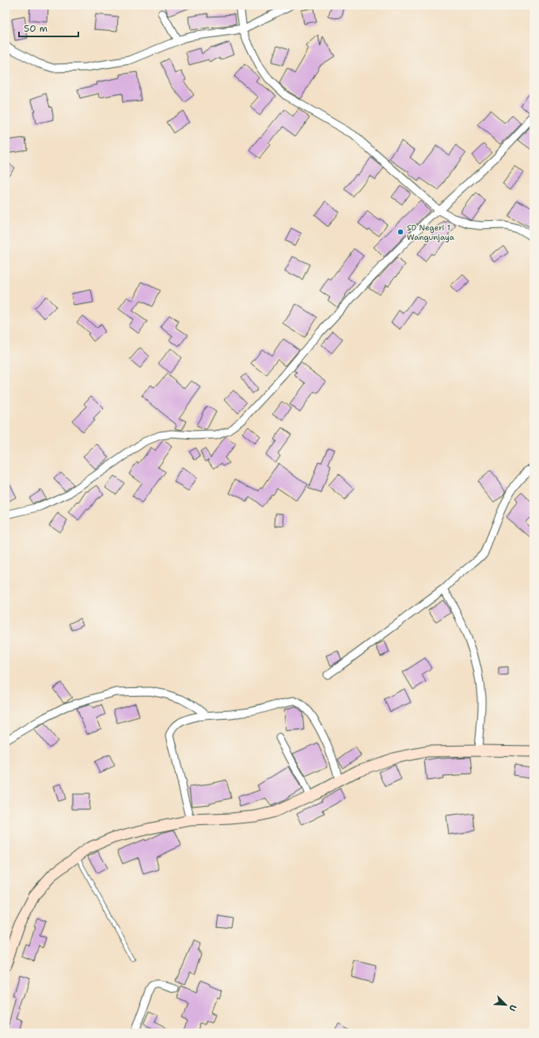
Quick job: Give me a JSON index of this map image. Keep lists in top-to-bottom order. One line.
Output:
{"places":["SD Negeri 1 Wangunjaya"],"scale_bar":"50 m","north":"bottom right"}
